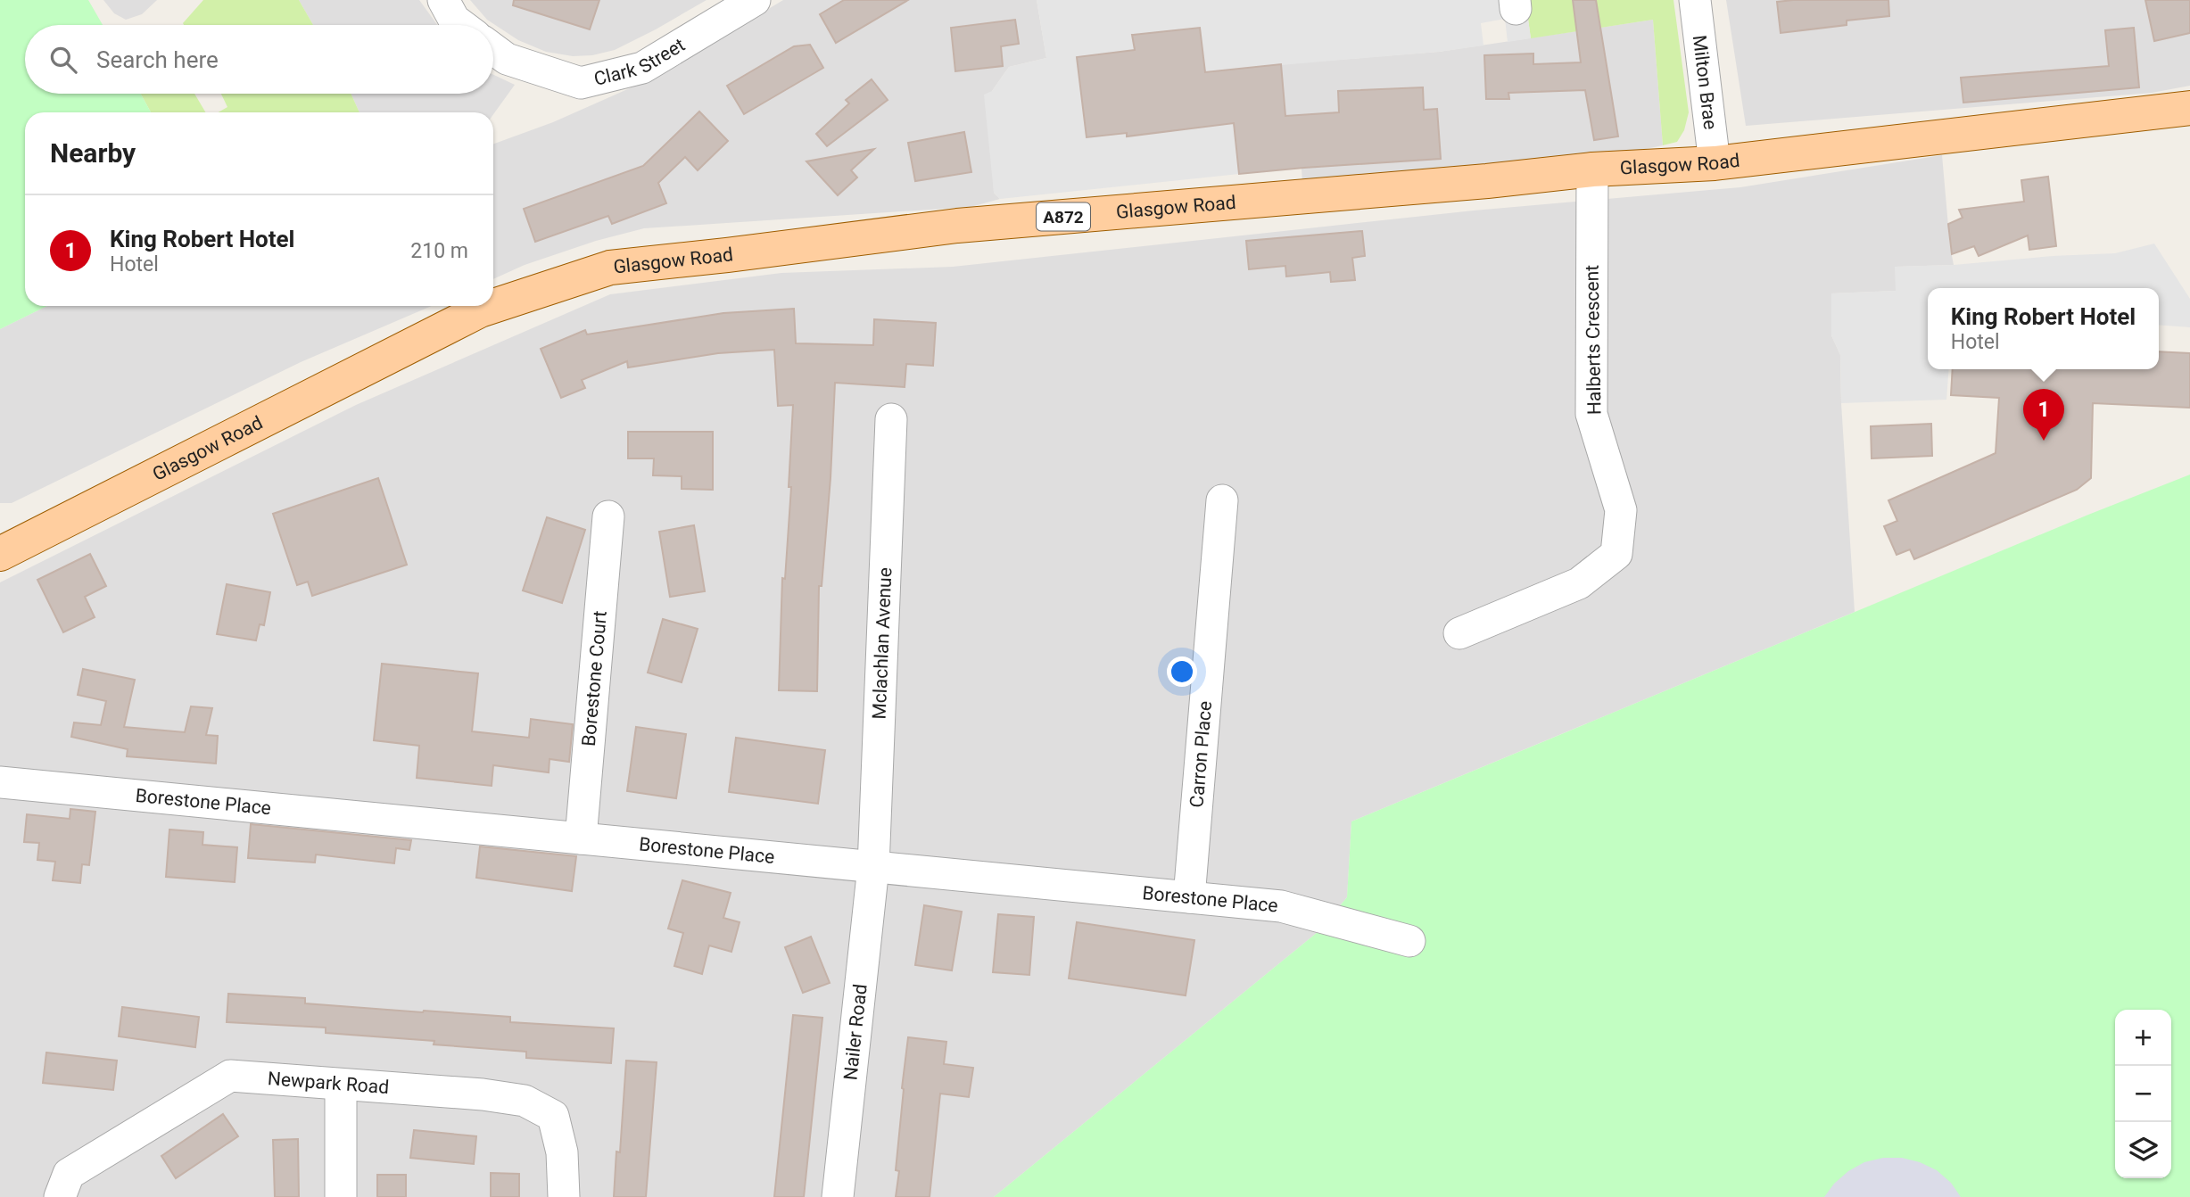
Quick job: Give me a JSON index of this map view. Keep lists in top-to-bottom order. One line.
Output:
{"streets":{"main road":["Glasgow Road","A872"],"street":["Clark Street","Milton Brae","Halberts Crescent","Mclachlan Avenue","Borestone Court","Carron Place","Borestone Place","Nailer Road","Newpark Road"]},"crossings":[["Milton Brae","Glasgow Road"],["Glasgow Road","Halberts Crescent"],["Mclachlan Avenue","Borestone Place"],["Mclachlan Avenue","Nailer Road"],["Borestone Court","Borestone Place"],["Carron Place","Borestone Place"],["Borestone Place","Nailer Road"]],"page":{"search":"Search here","heading":"Nearby","list":[{"mark":"1","name":"King Robert Hotel","note":"Hotel","value":"210 m"}],"popup":["King Robert Hotel","Hotel"],"pins":"1","map_buttons":["+","−"]}}
